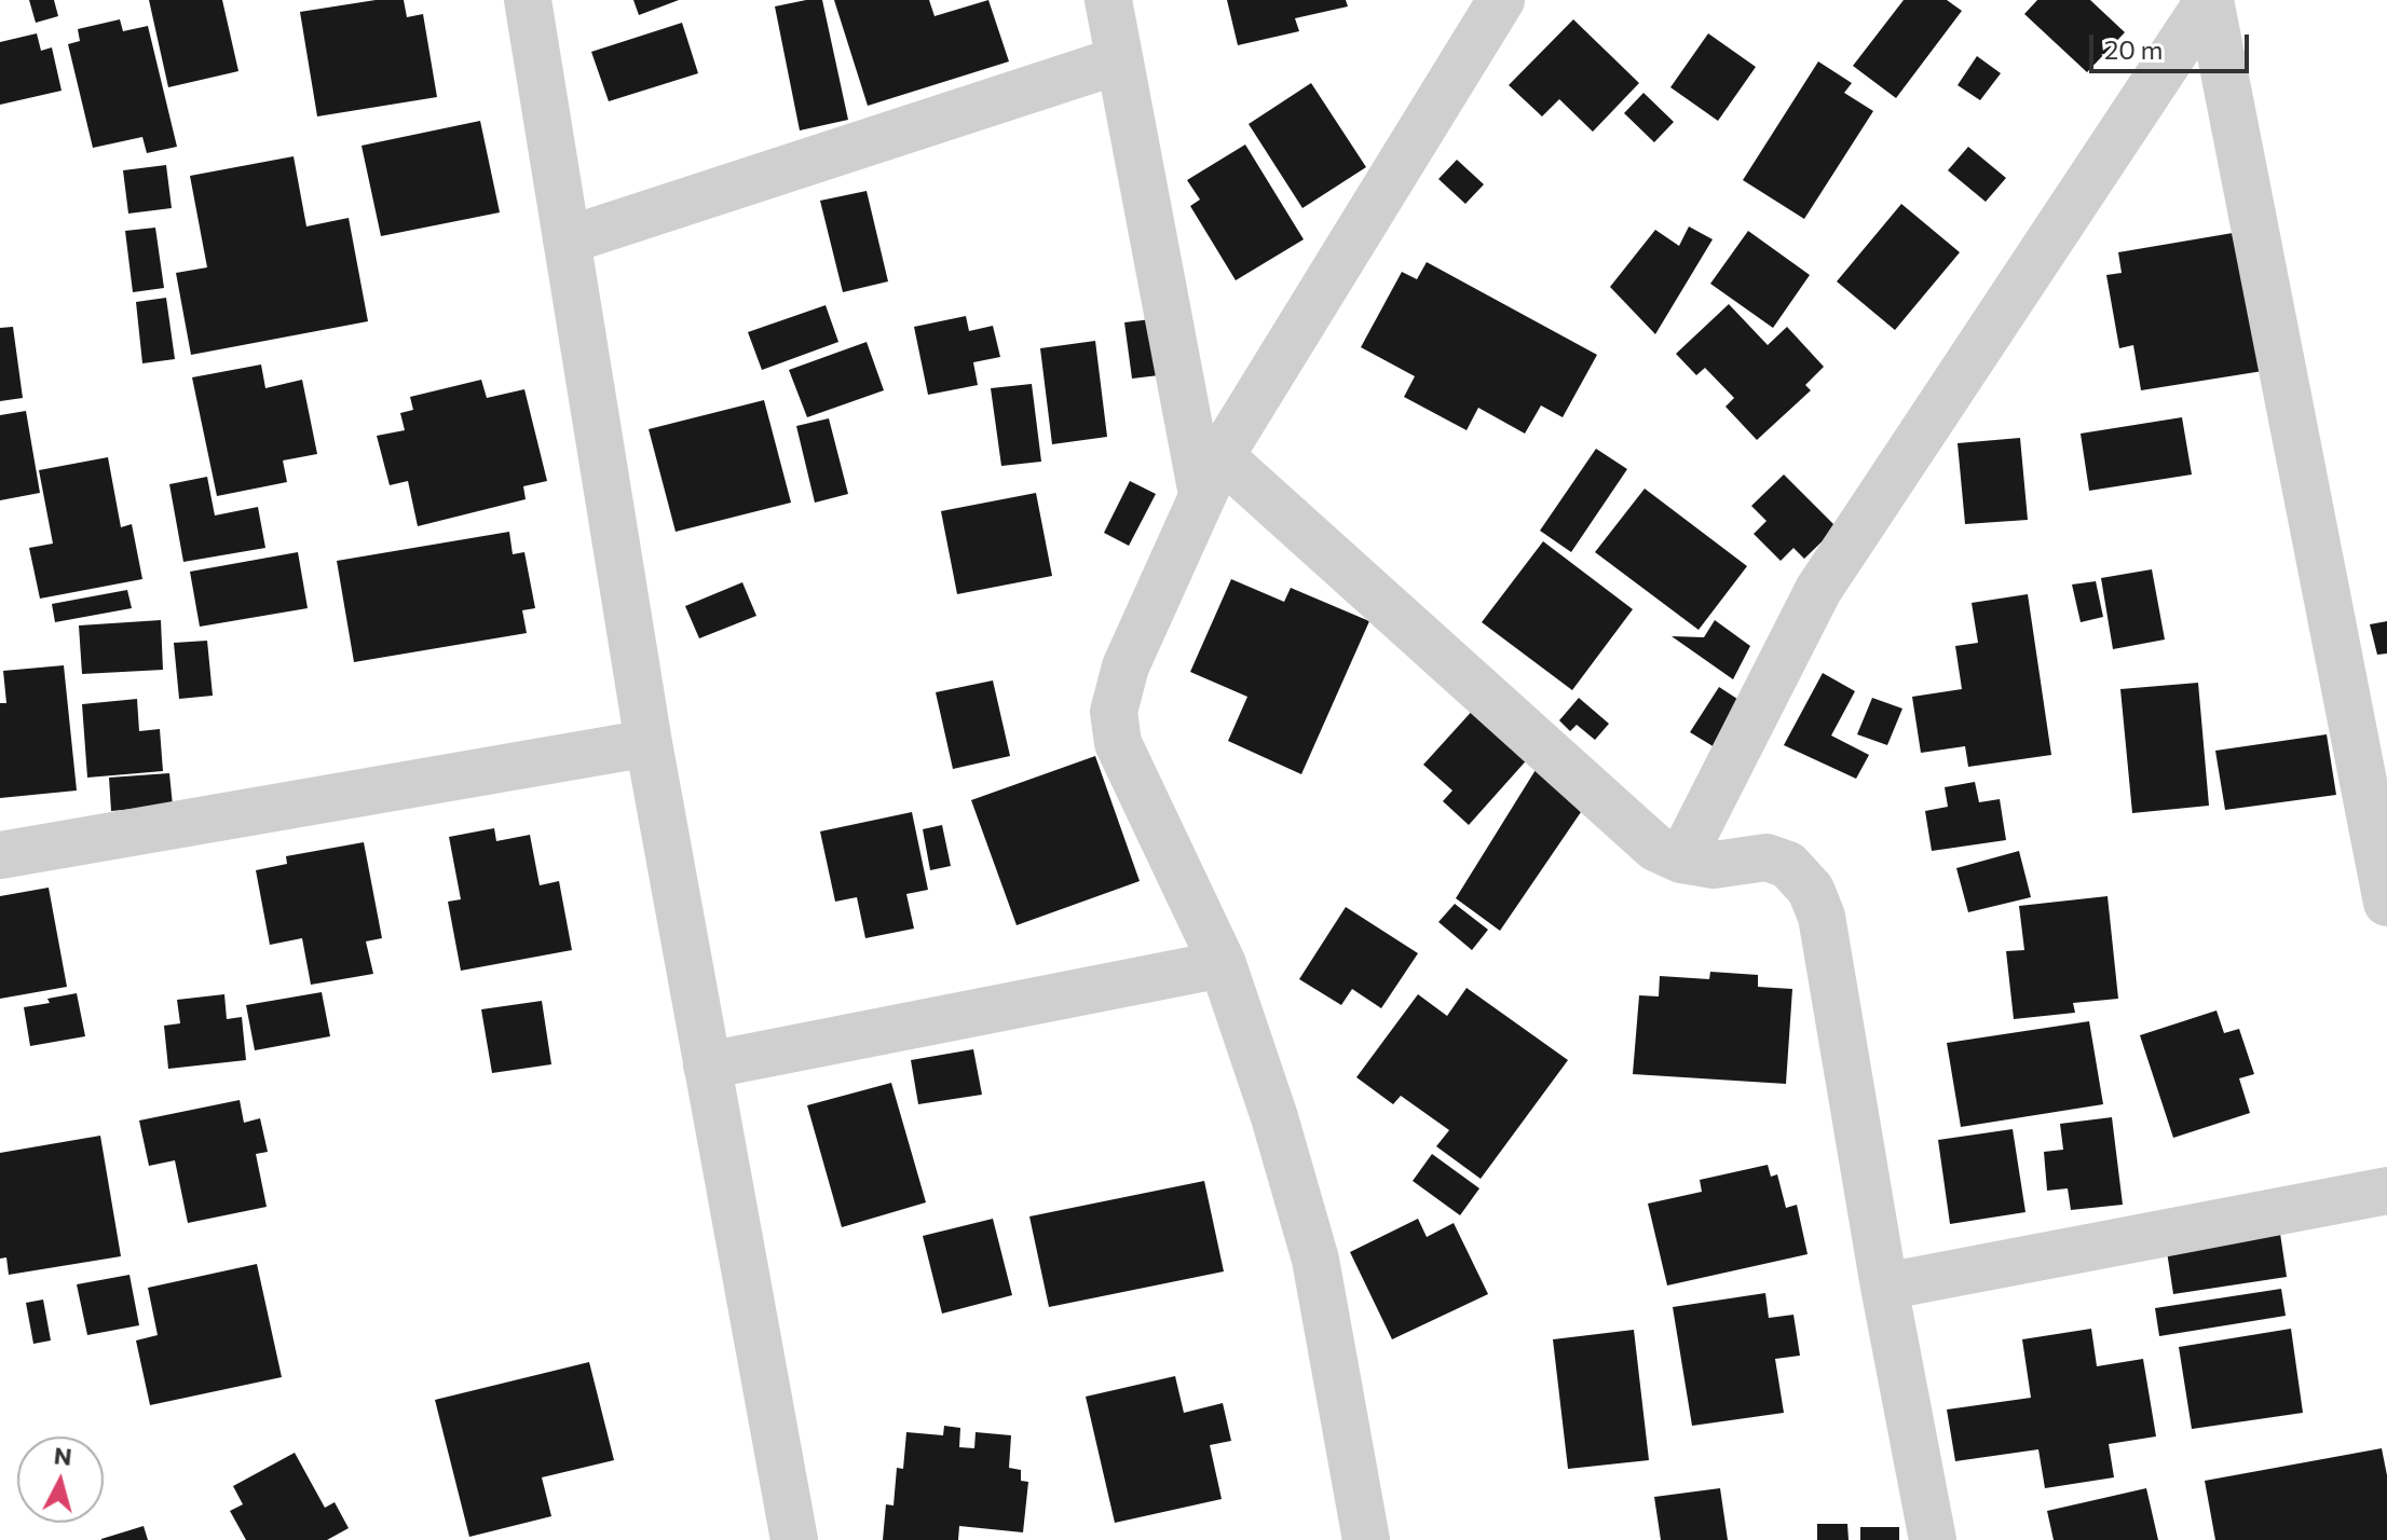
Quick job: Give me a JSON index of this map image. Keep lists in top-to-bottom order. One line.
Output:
{"scale_bar":"20 m","north":"top"}
